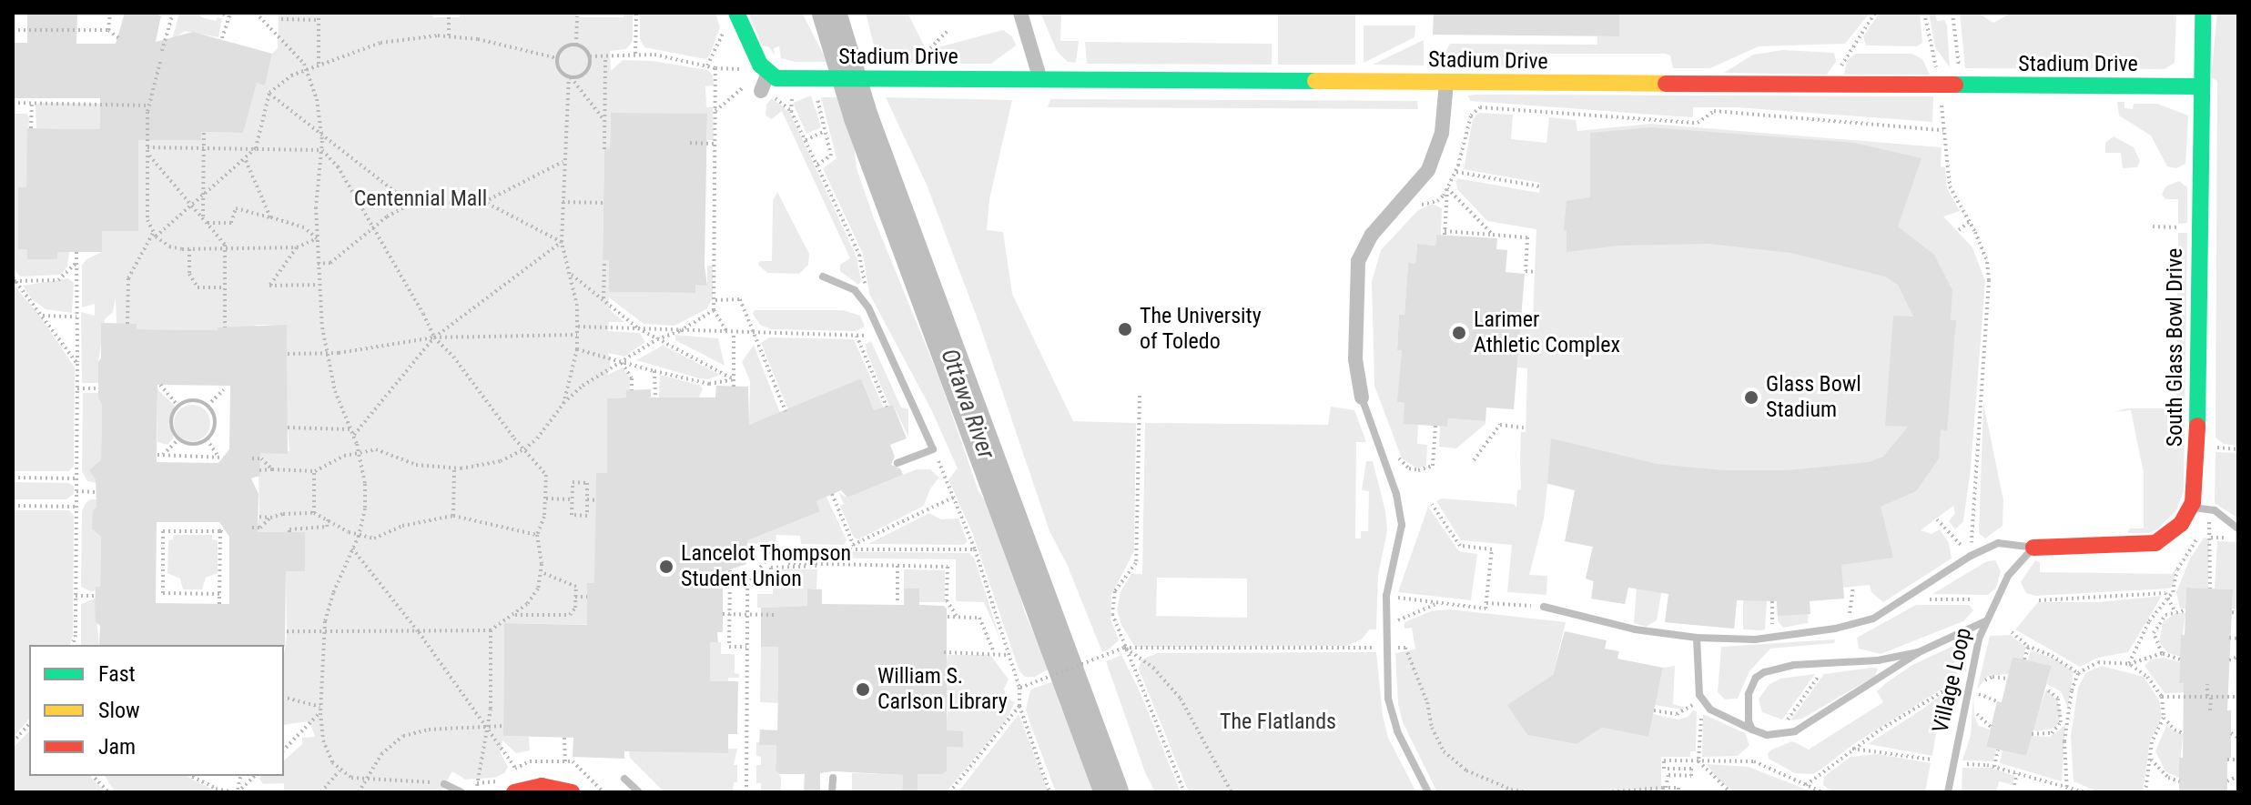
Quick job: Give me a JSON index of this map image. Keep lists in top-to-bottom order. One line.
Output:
{"streets":{"street":["Stadium Drive","South Glass Bowl Drive"],"lane":["Village Loop"]},"crossings":[["Stadium Drive","South Glass Bowl Drive"]],"water":["Ottawa River"],"parks":["Centennial Mall","The Flatlands"],"places":["The University of Toledo","Larimer Athletic Complex","Glass Bowl Stadium","Lancelot Thompson Student Union","William S. Carlson Library"],"legend":["Fast","Slow","Jam"]}
